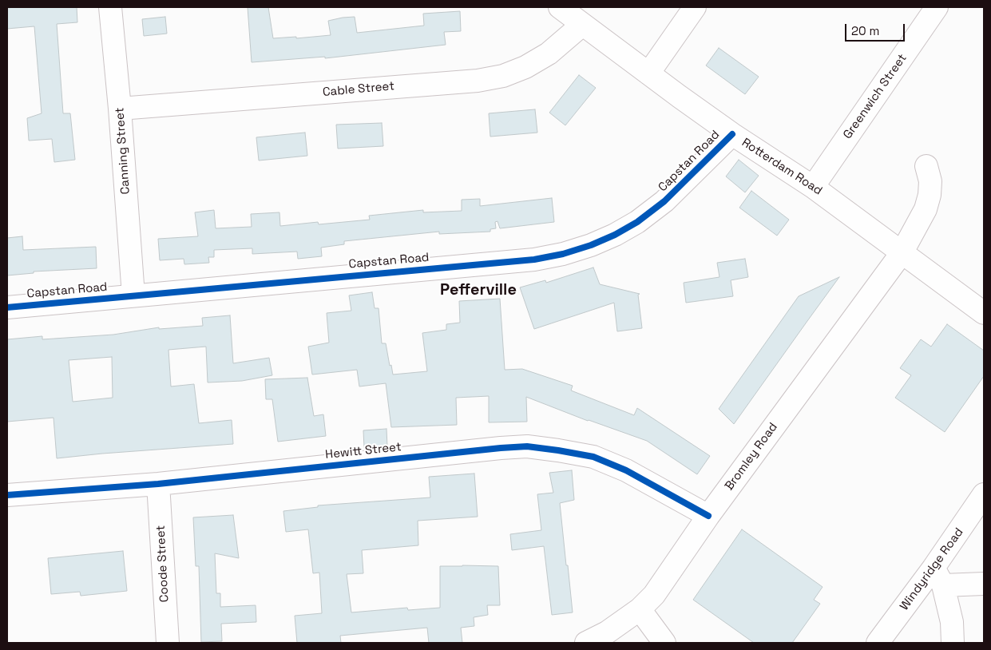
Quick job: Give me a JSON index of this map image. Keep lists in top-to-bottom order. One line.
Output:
{"streets":{"street":["Cable Street","Greenwich Street","Canning Street","Capstan Road","Rotterdam Road","Hewitt Street","Bromley Road","Coode Street","Windyridge Road"]},"crossings":[["Cable Street","Canning Street"],["Cable Street","Rotterdam Road"],["Greenwich Street","Rotterdam Road"],["Canning Street","Capstan Road"],["Capstan Road","Rotterdam Road"],["Rotterdam Road","Bromley Road"],["Hewitt Street","Bromley Road"],["Hewitt Street","Coode Street"]],"districts":["Pefferville"],"scale_bar":"20 m"}
